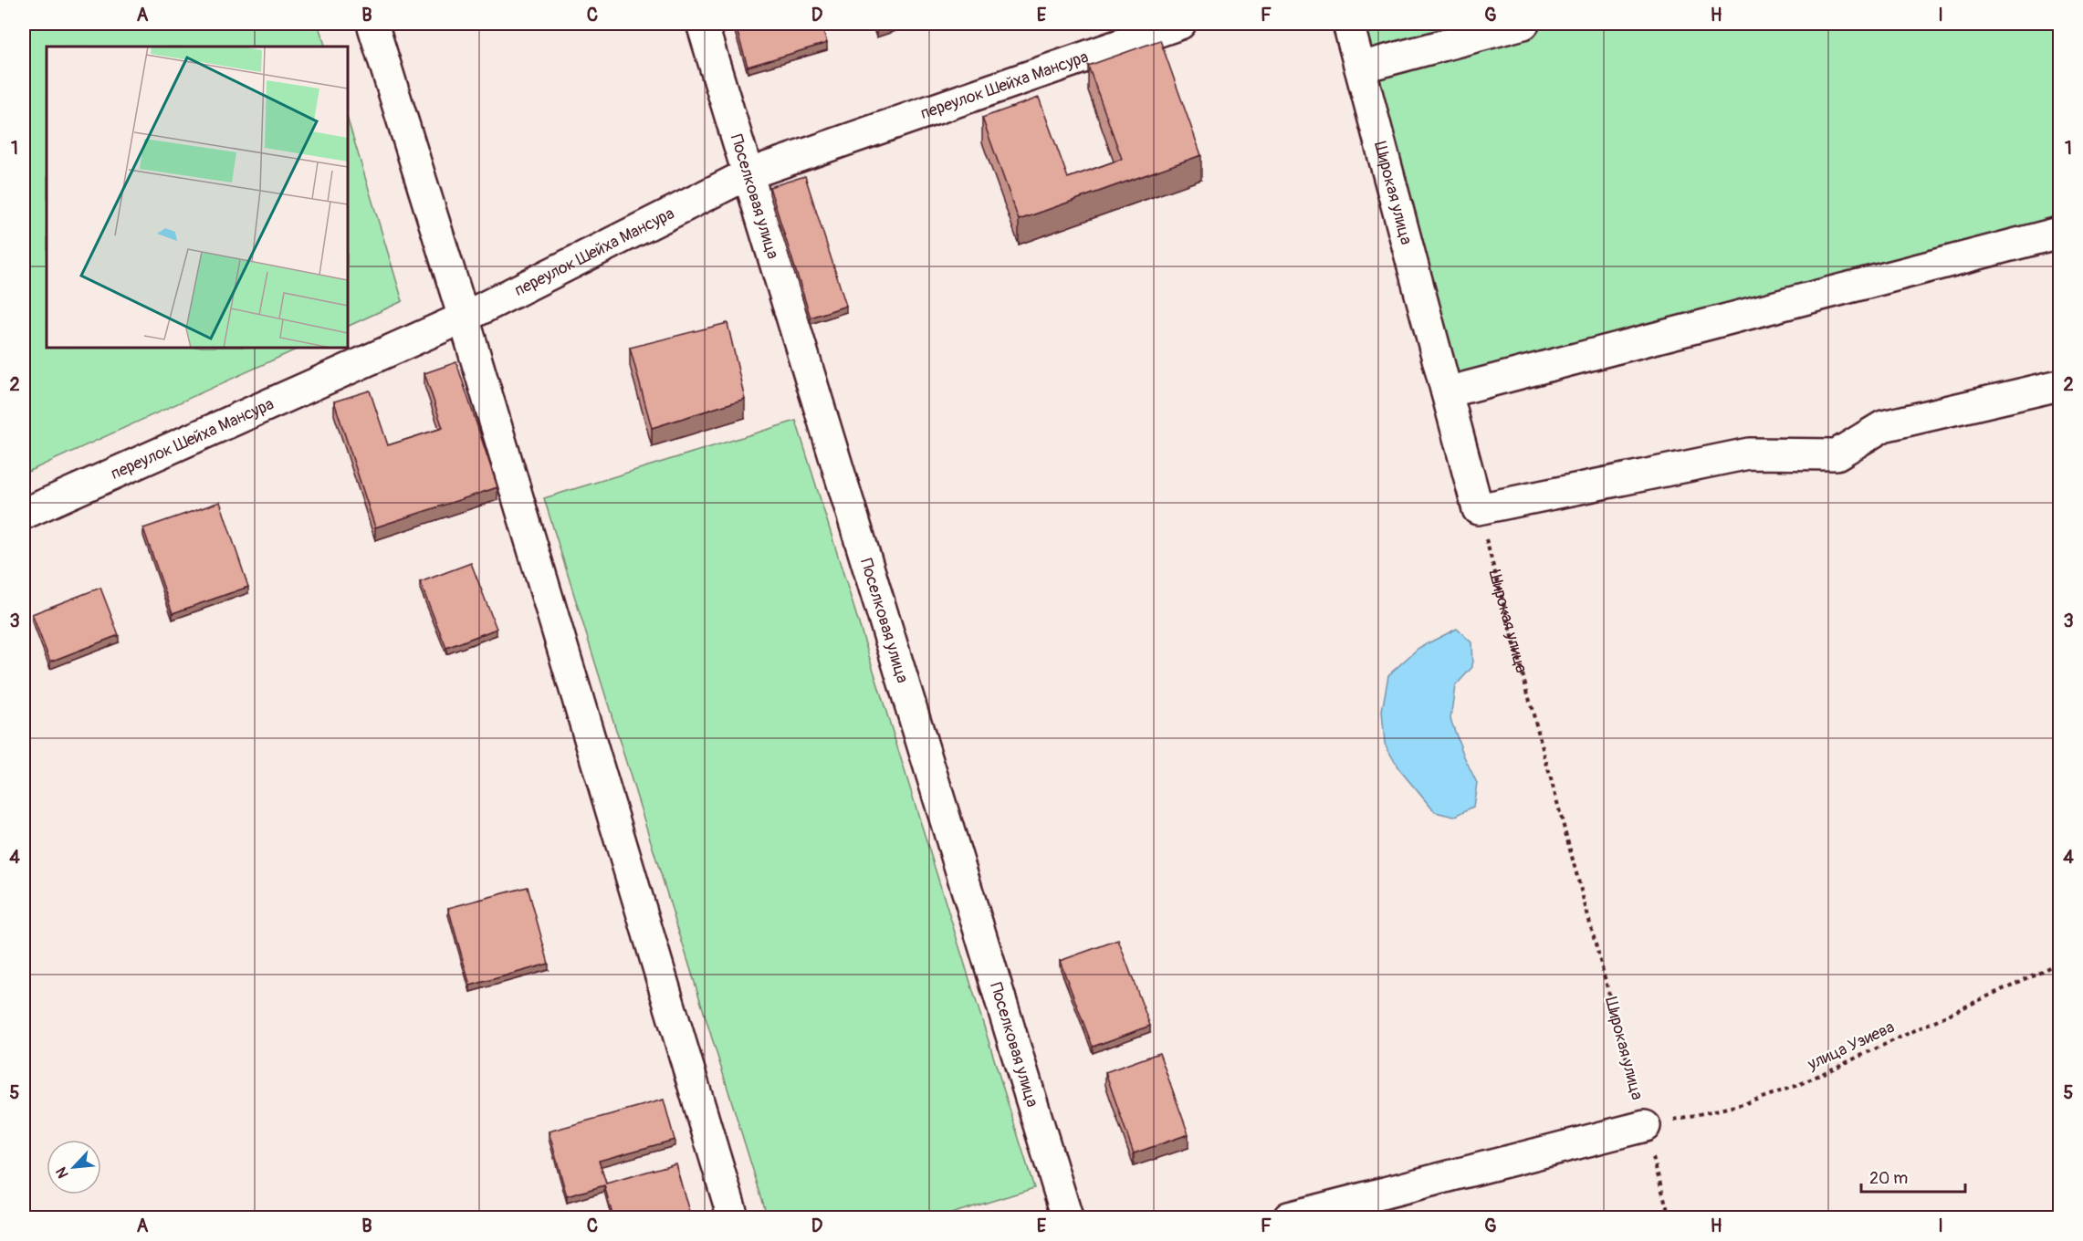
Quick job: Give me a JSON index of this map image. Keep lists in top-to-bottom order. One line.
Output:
{"streets":{"street":["переулок Шейха Мансура","Широкая улица","Поселковая улица"],"path":["улица Узиева"]},"crossings":[["переулок Шейха Мансура","Поселковая улица"],["Широкая улица","улица Узиева"]],"scale_bar":"20 m","north":"bottom left","grid":{"columns":["A","B","C","D","E","F","G","H","I"],"rows":["1","2","3","4","5"]}}
